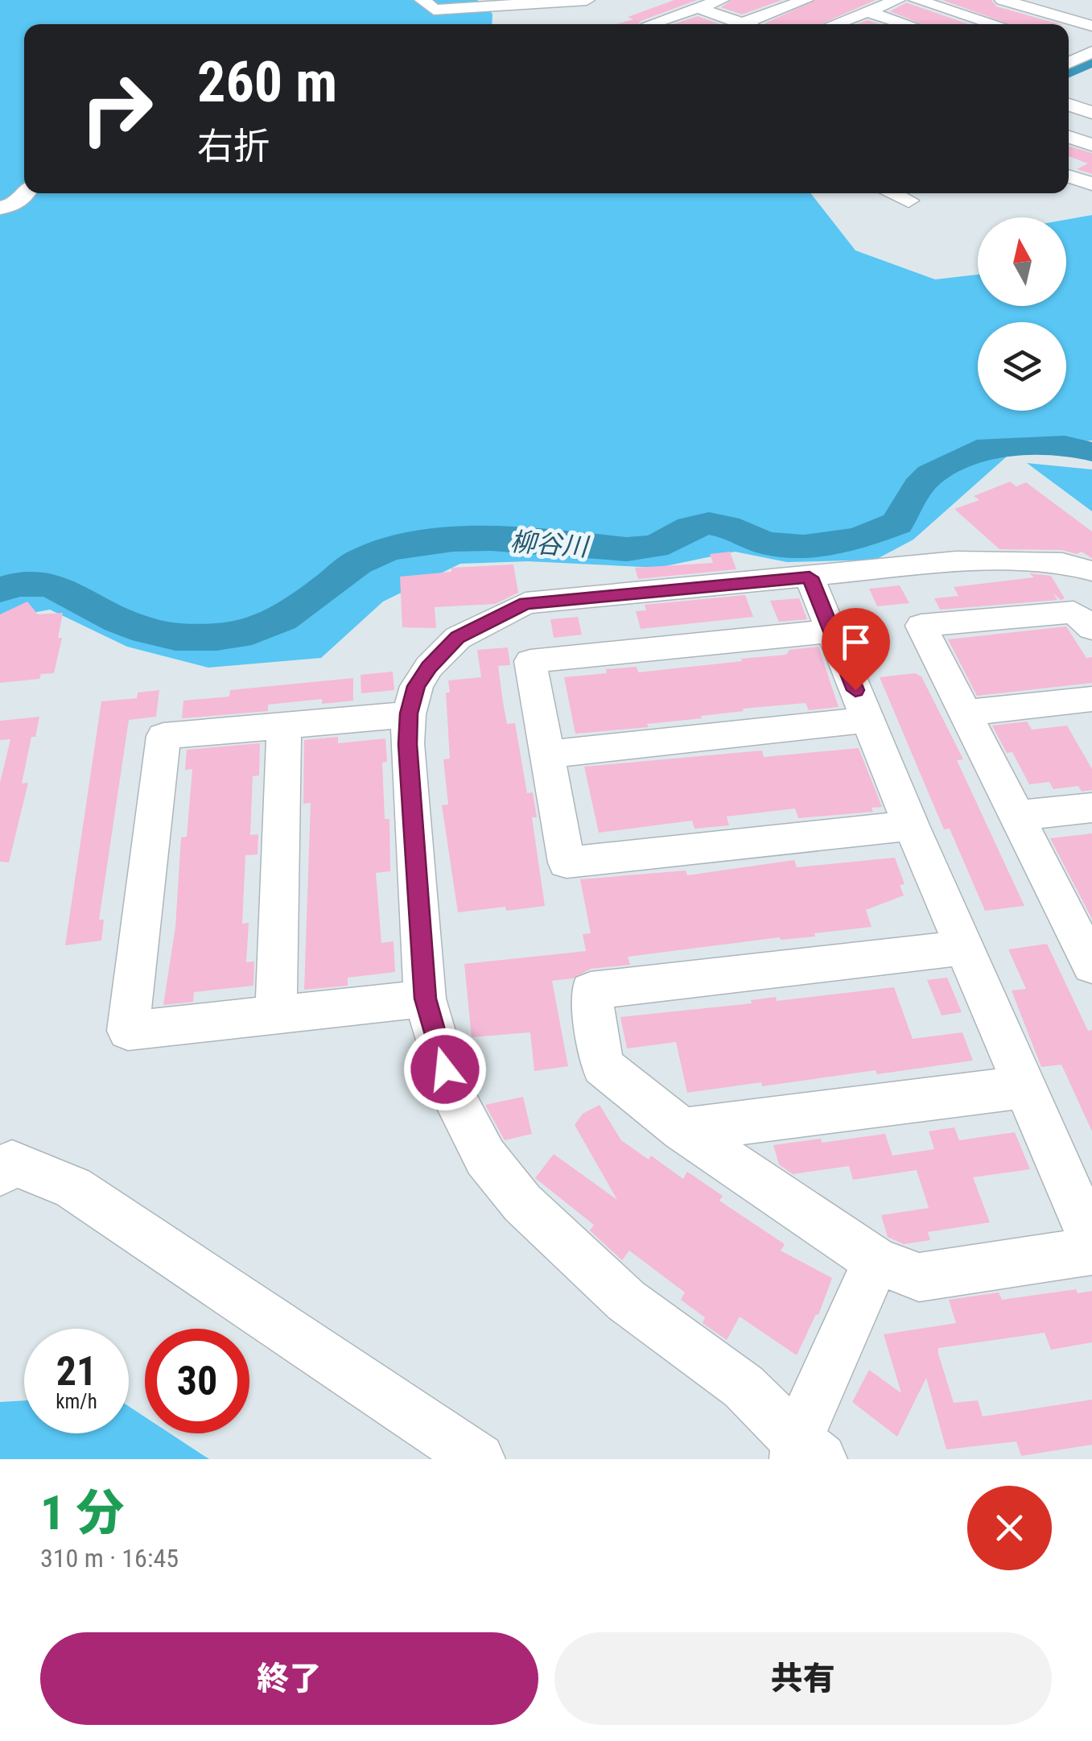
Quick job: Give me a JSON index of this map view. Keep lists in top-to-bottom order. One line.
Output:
{"water":["柳谷川"],"north":"top","page":{"turn":["260 m","右折"],"speed":"21 km/h","limit":"30","heading":["1 分","310 m · 16:45"],"buttons":["終了","共有"]}}
